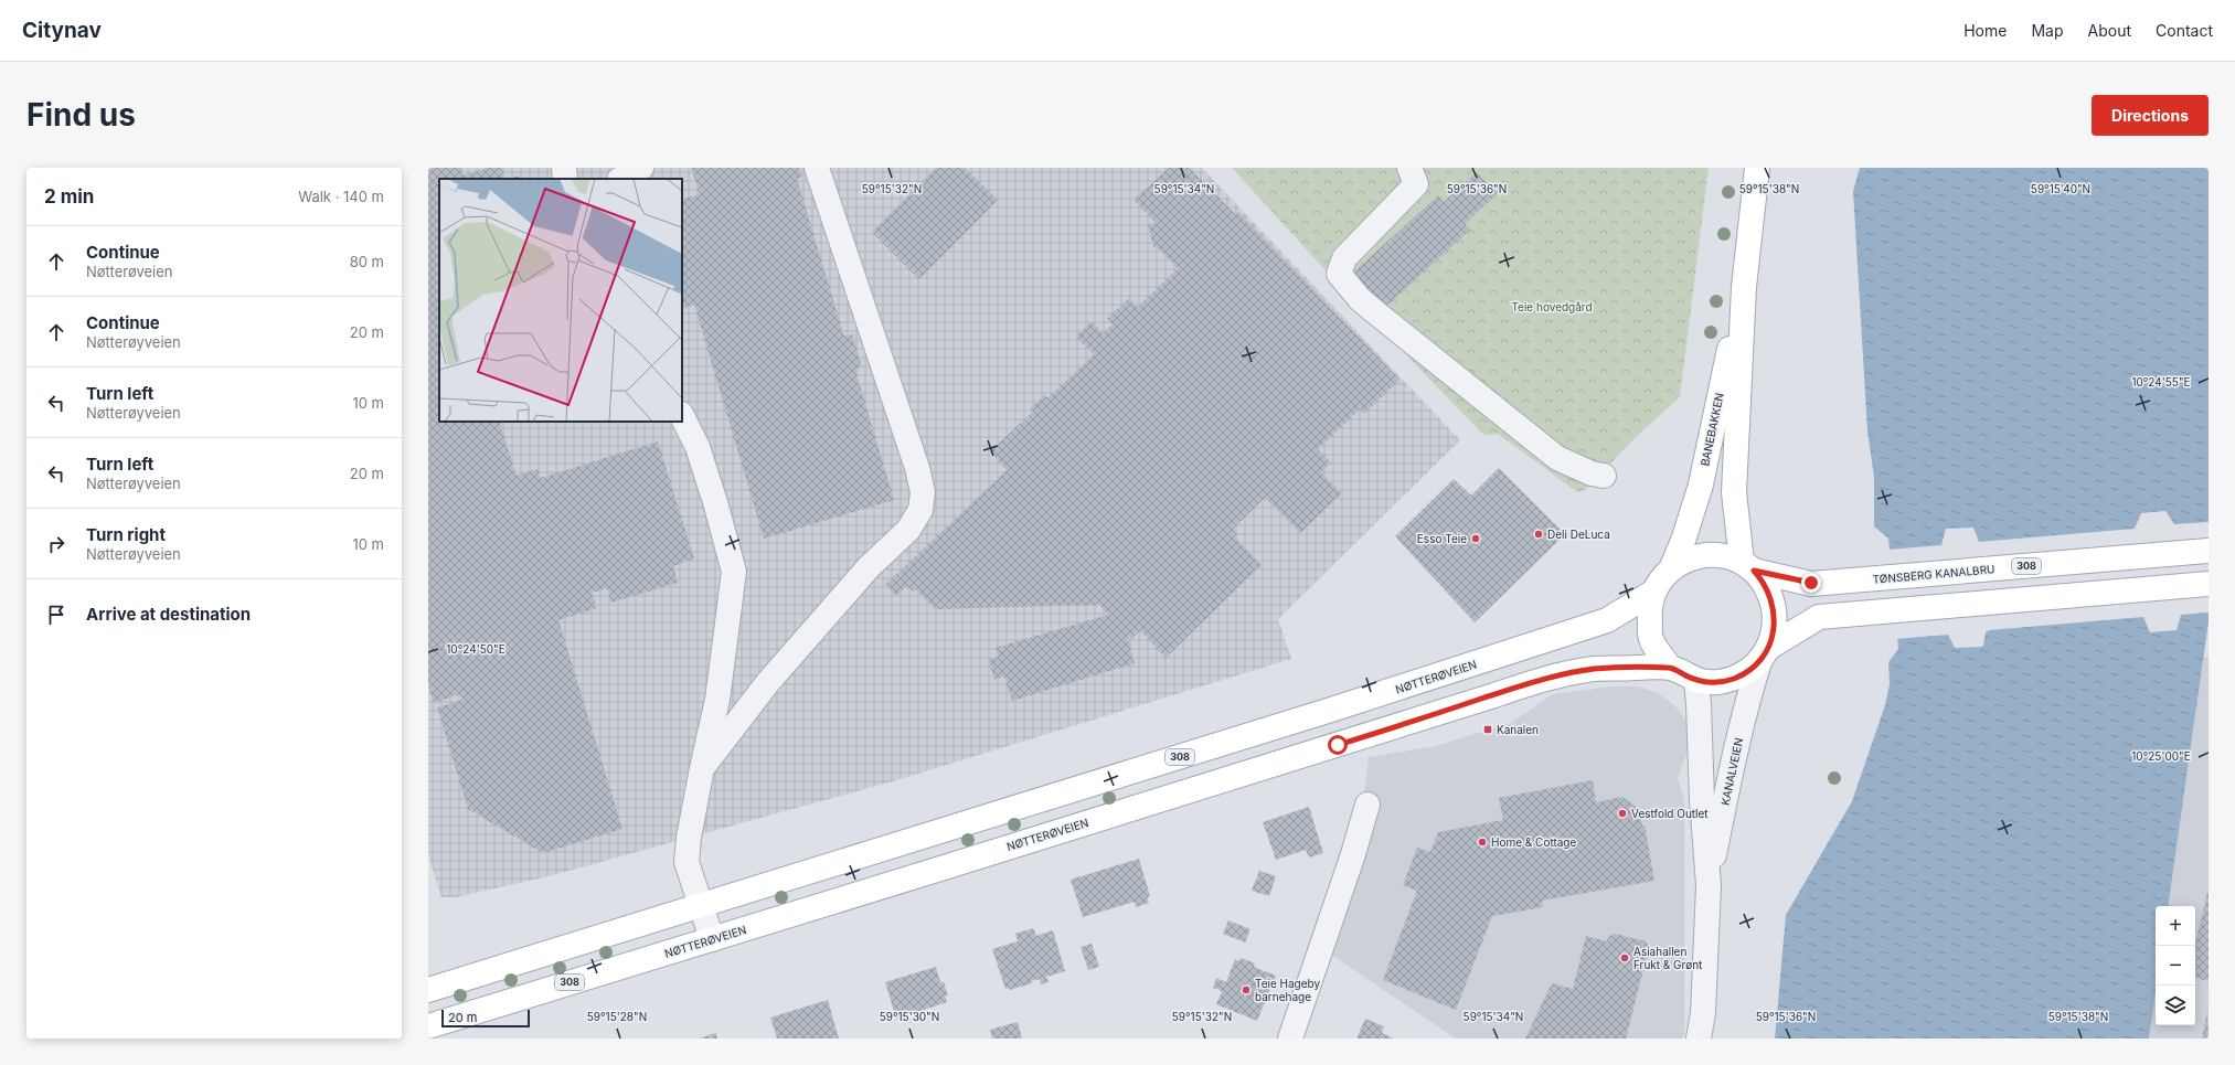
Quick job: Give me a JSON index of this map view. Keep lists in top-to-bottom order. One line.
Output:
{"streets":{"main road":["BANEBAKKEN","308","TØNSBERG KANALBRU","NØTTERØVEIEN"],"street":["KANALVEIEN"]},"crossings":[["BANEBAKKEN","308"],["BANEBAKKEN","TØNSBERG KANALBRU"],["BANEBAKKEN","NØTTERØVEIEN"],["BANEBAKKEN","KANALVEIEN"],["308","TØNSBERG KANALBRU"],["308","NØTTERØVEIEN"],["308","KANALVEIEN"],["TØNSBERG KANALBRU","NØTTERØVEIEN"],["TØNSBERG KANALBRU","KANALVEIEN"],["NØTTERØVEIEN","KANALVEIEN"]],"parks":["Teie hovedgård"],"places":{"other":["Deli DeLuca","Esso Teie","Vestfold Outlet","Home & Cottage","Asiahallen Frukt & Grønt","Teie Hageby barnehage"],"transit":["Kanalen"]},"scale_bar":"20 m","page":{"header":"Citynav","nav":["Home","Map","About","Contact"],"buttons":"Directions","title":"Find us","heading":["2 min","Walk · 140 m"],"list":[["Continue","Nøtterøveien","80 m"],["Continue","Nøtterøyveien","20 m"],["Turn left","Nøtterøyveien","10 m"],["Turn left","Nøtterøyveien","20 m"],["Turn right","Nøtterøyveien","10 m"],"Arrive at destination"],"map_buttons":["+","−"],"scale":"20 m"},"coordinates":["59°15'40\"N","59°15'32\"N","59°15'34\"N","59°15'36\"N","59°15'38\"N","10°24'55\"E","10°24'50\"E","10°25'00\"E","59°15'28\"N","59°15'30\"N"]}
